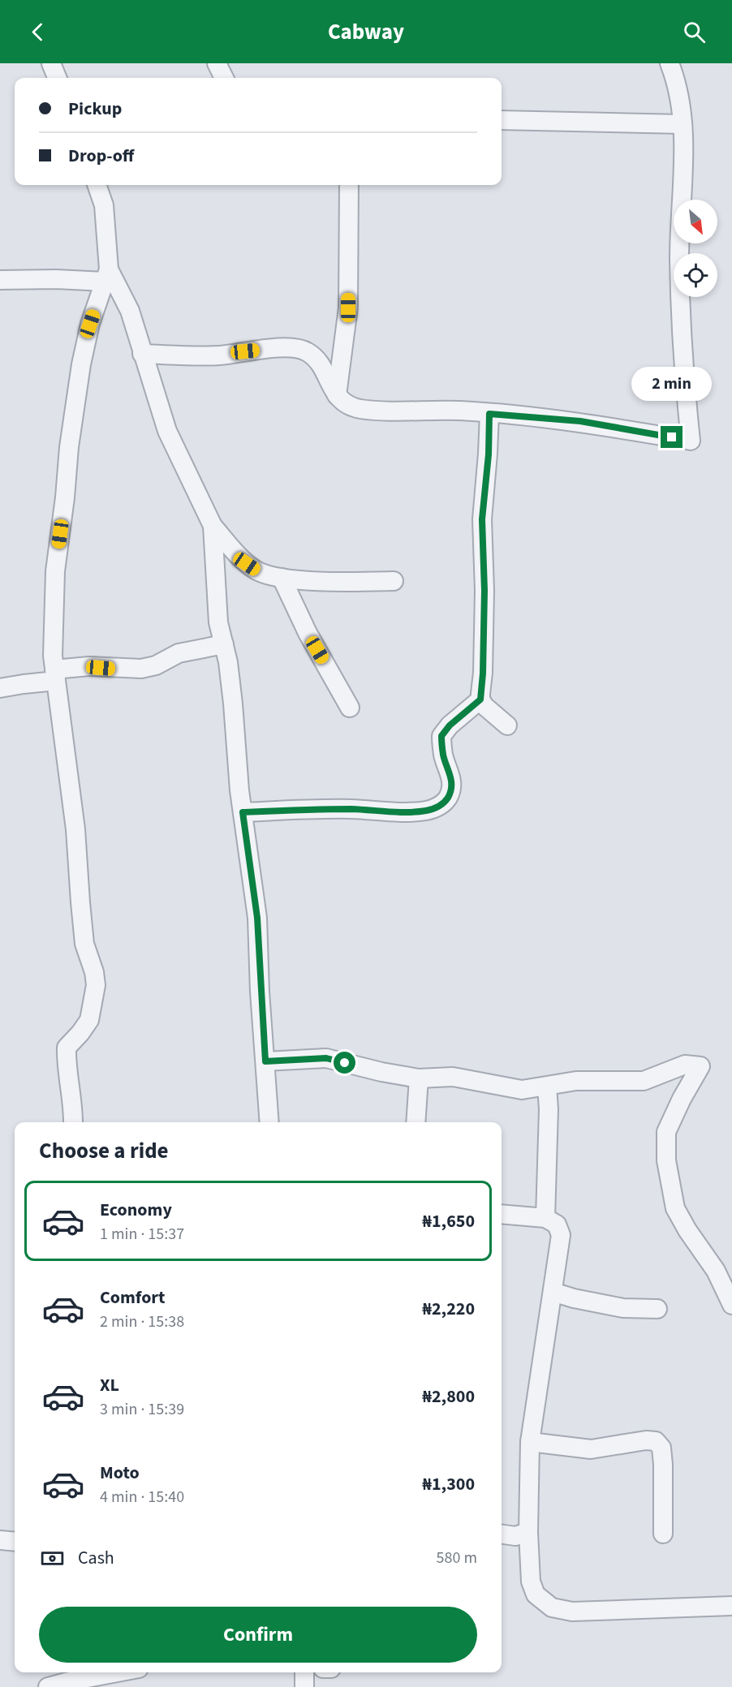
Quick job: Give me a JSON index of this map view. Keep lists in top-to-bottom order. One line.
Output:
{"north":"bottom right","page":{"header":"Cabway","banner":["Pickup","Drop-off"],"bubble":"2 min","heading":"Choose a ride","list":[{"name":"Economy","note":"1 min · 15:37","value":"₦1,650"},{"name":"Comfort","note":"2 min · 15:38","value":"₦2,220"},{"name":"XL","note":"3 min · 15:39","value":"₦2,800"},{"name":"Moto","note":"4 min · 15:40","value":"₦1,300"}],"pay":["Cash","580 m"],"buttons":"Confirm"}}
